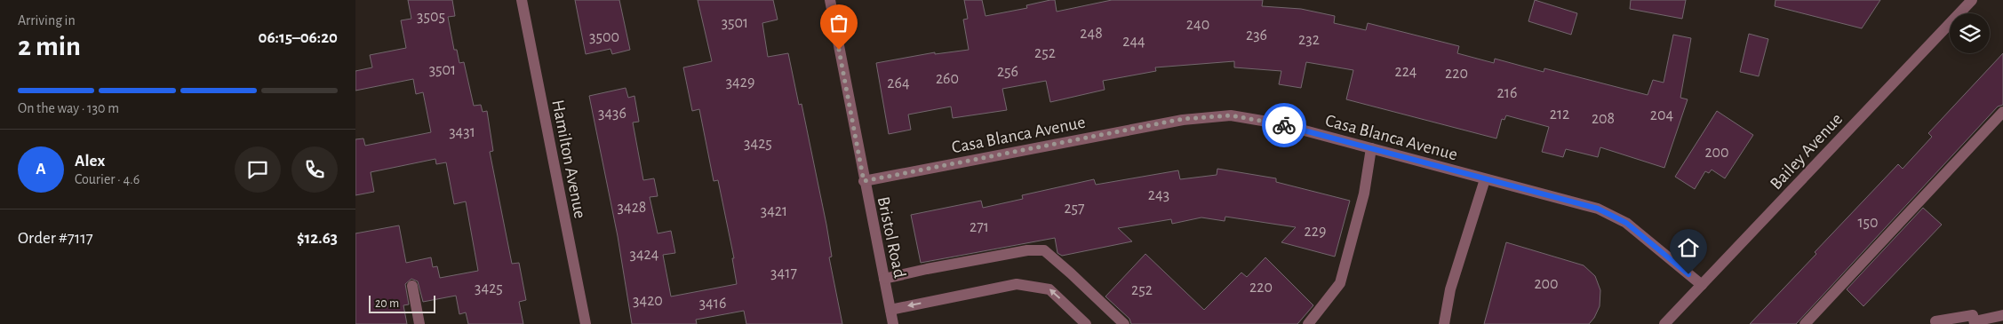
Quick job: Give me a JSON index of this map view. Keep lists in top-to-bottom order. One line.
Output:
{"streets":{"street":["Casa Blanca Avenue","Bailey Avenue","Hamilton Avenue","Bristol Road"]},"crossings":[["Casa Blanca Avenue","Bailey Avenue"],["Casa Blanca Avenue","Bristol Road"]],"house_numbers":["3505","3501","240","248","236","3500","232","244","252","3501","256","224","220","260","3429","264","216","3436","212","204","208","3431","3425","200","243","3428","257","3421","150","271","229","3424","3417","200","220","3425","252","3420","3416"],"scale_bar":"20 m","page":{"heading":["2 min","Arriving in","06:15–06:20"],"panel":["Alex","Courier · 4.6","Order #7117","$12.63"],"bar":"On the way · 130 m","round":"A","scale":"20 m"}}
